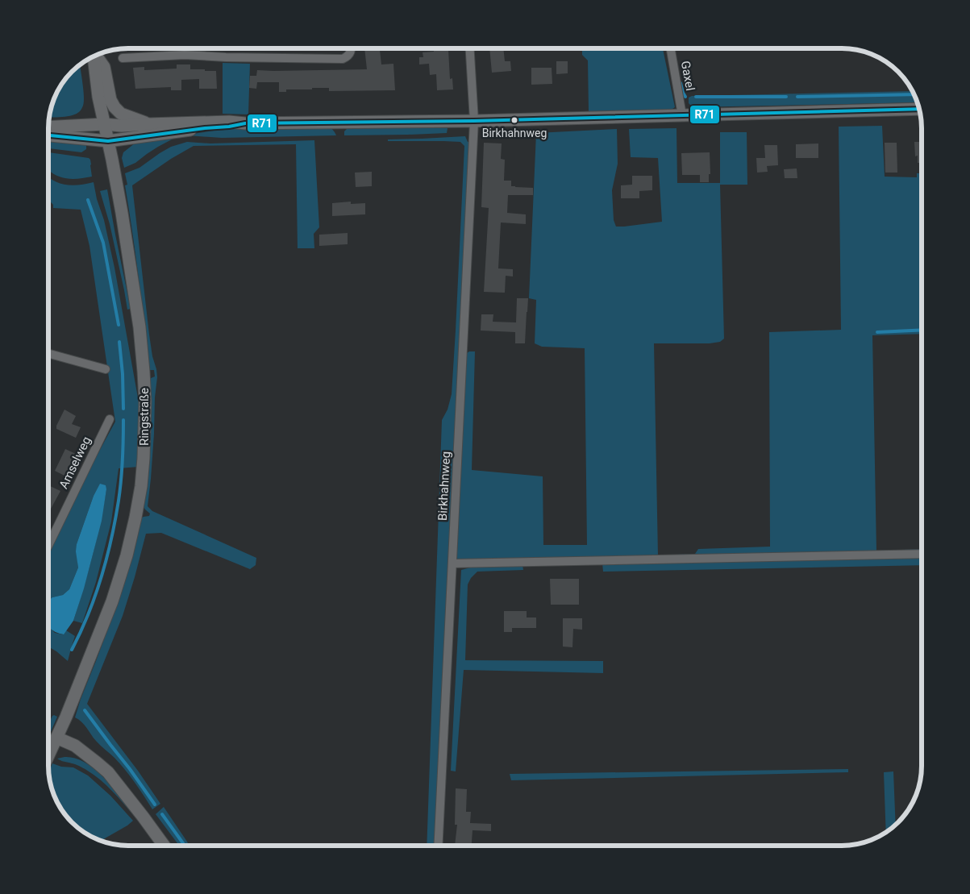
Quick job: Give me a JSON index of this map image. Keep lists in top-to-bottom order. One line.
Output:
{"streets":{"street":["Gaxel","Ringstraße","Amselweg","Birkhahnweg"]},"places":["Birkhahnweg"],"lines":["transit line R71"]}
